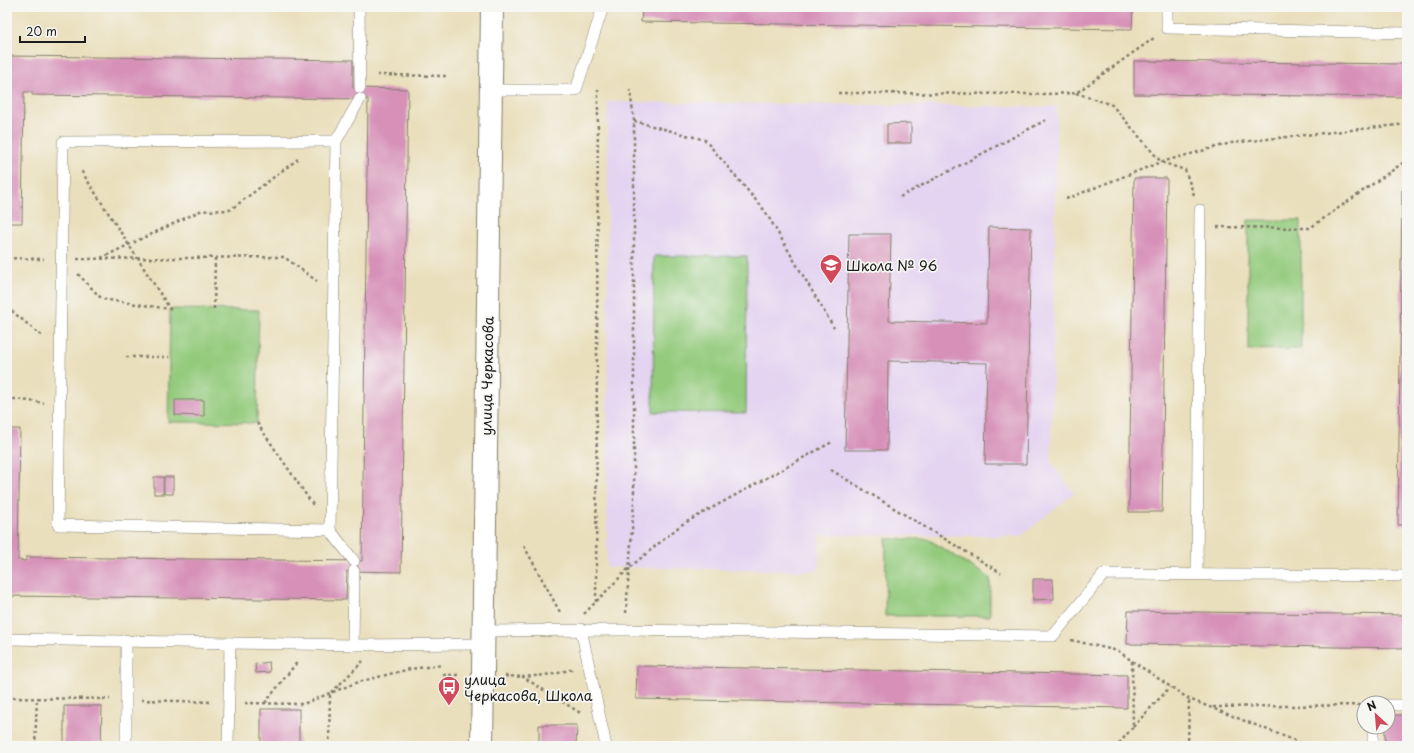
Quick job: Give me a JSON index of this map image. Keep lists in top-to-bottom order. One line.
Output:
{"streets":{"street":["улица Черкасова"]},"places":{"school or university":["Школа № 96"],"bus stop":["улица Черкасова, Школа"]},"scale_bar":"20 m","north":"top left"}
